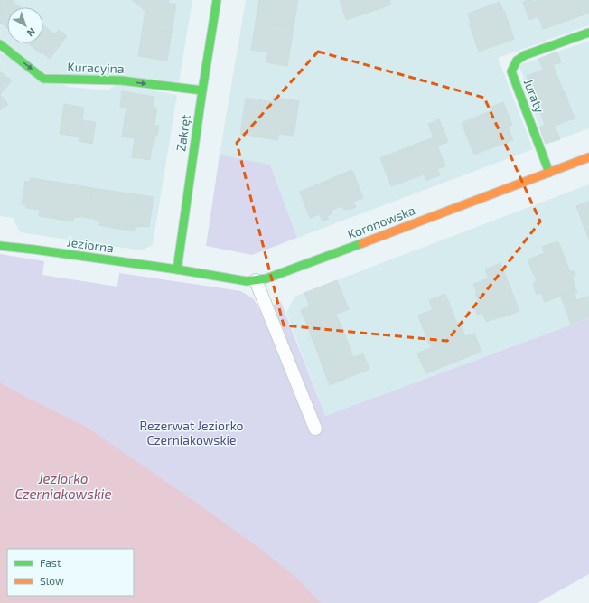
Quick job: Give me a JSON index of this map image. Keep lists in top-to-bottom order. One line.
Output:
{"streets":{"street":["Kuracyjna","Juraty","Zakręt","Koronowska","Jeziorna"]},"crossings":[["Kuracyjna","Zakręt"],["Juraty","Koronowska"],["Zakręt","Koronowska"],["Zakręt","Jeziorna"],["Koronowska","Jeziorna"]],"one_way":["Kuracyjna"],"water":["Jeziorko Czerniakowskie"],"parks":["Rezerwat Jeziorko Czerniakowskie"],"legend":["Fast","Slow"],"north":"bottom right"}
